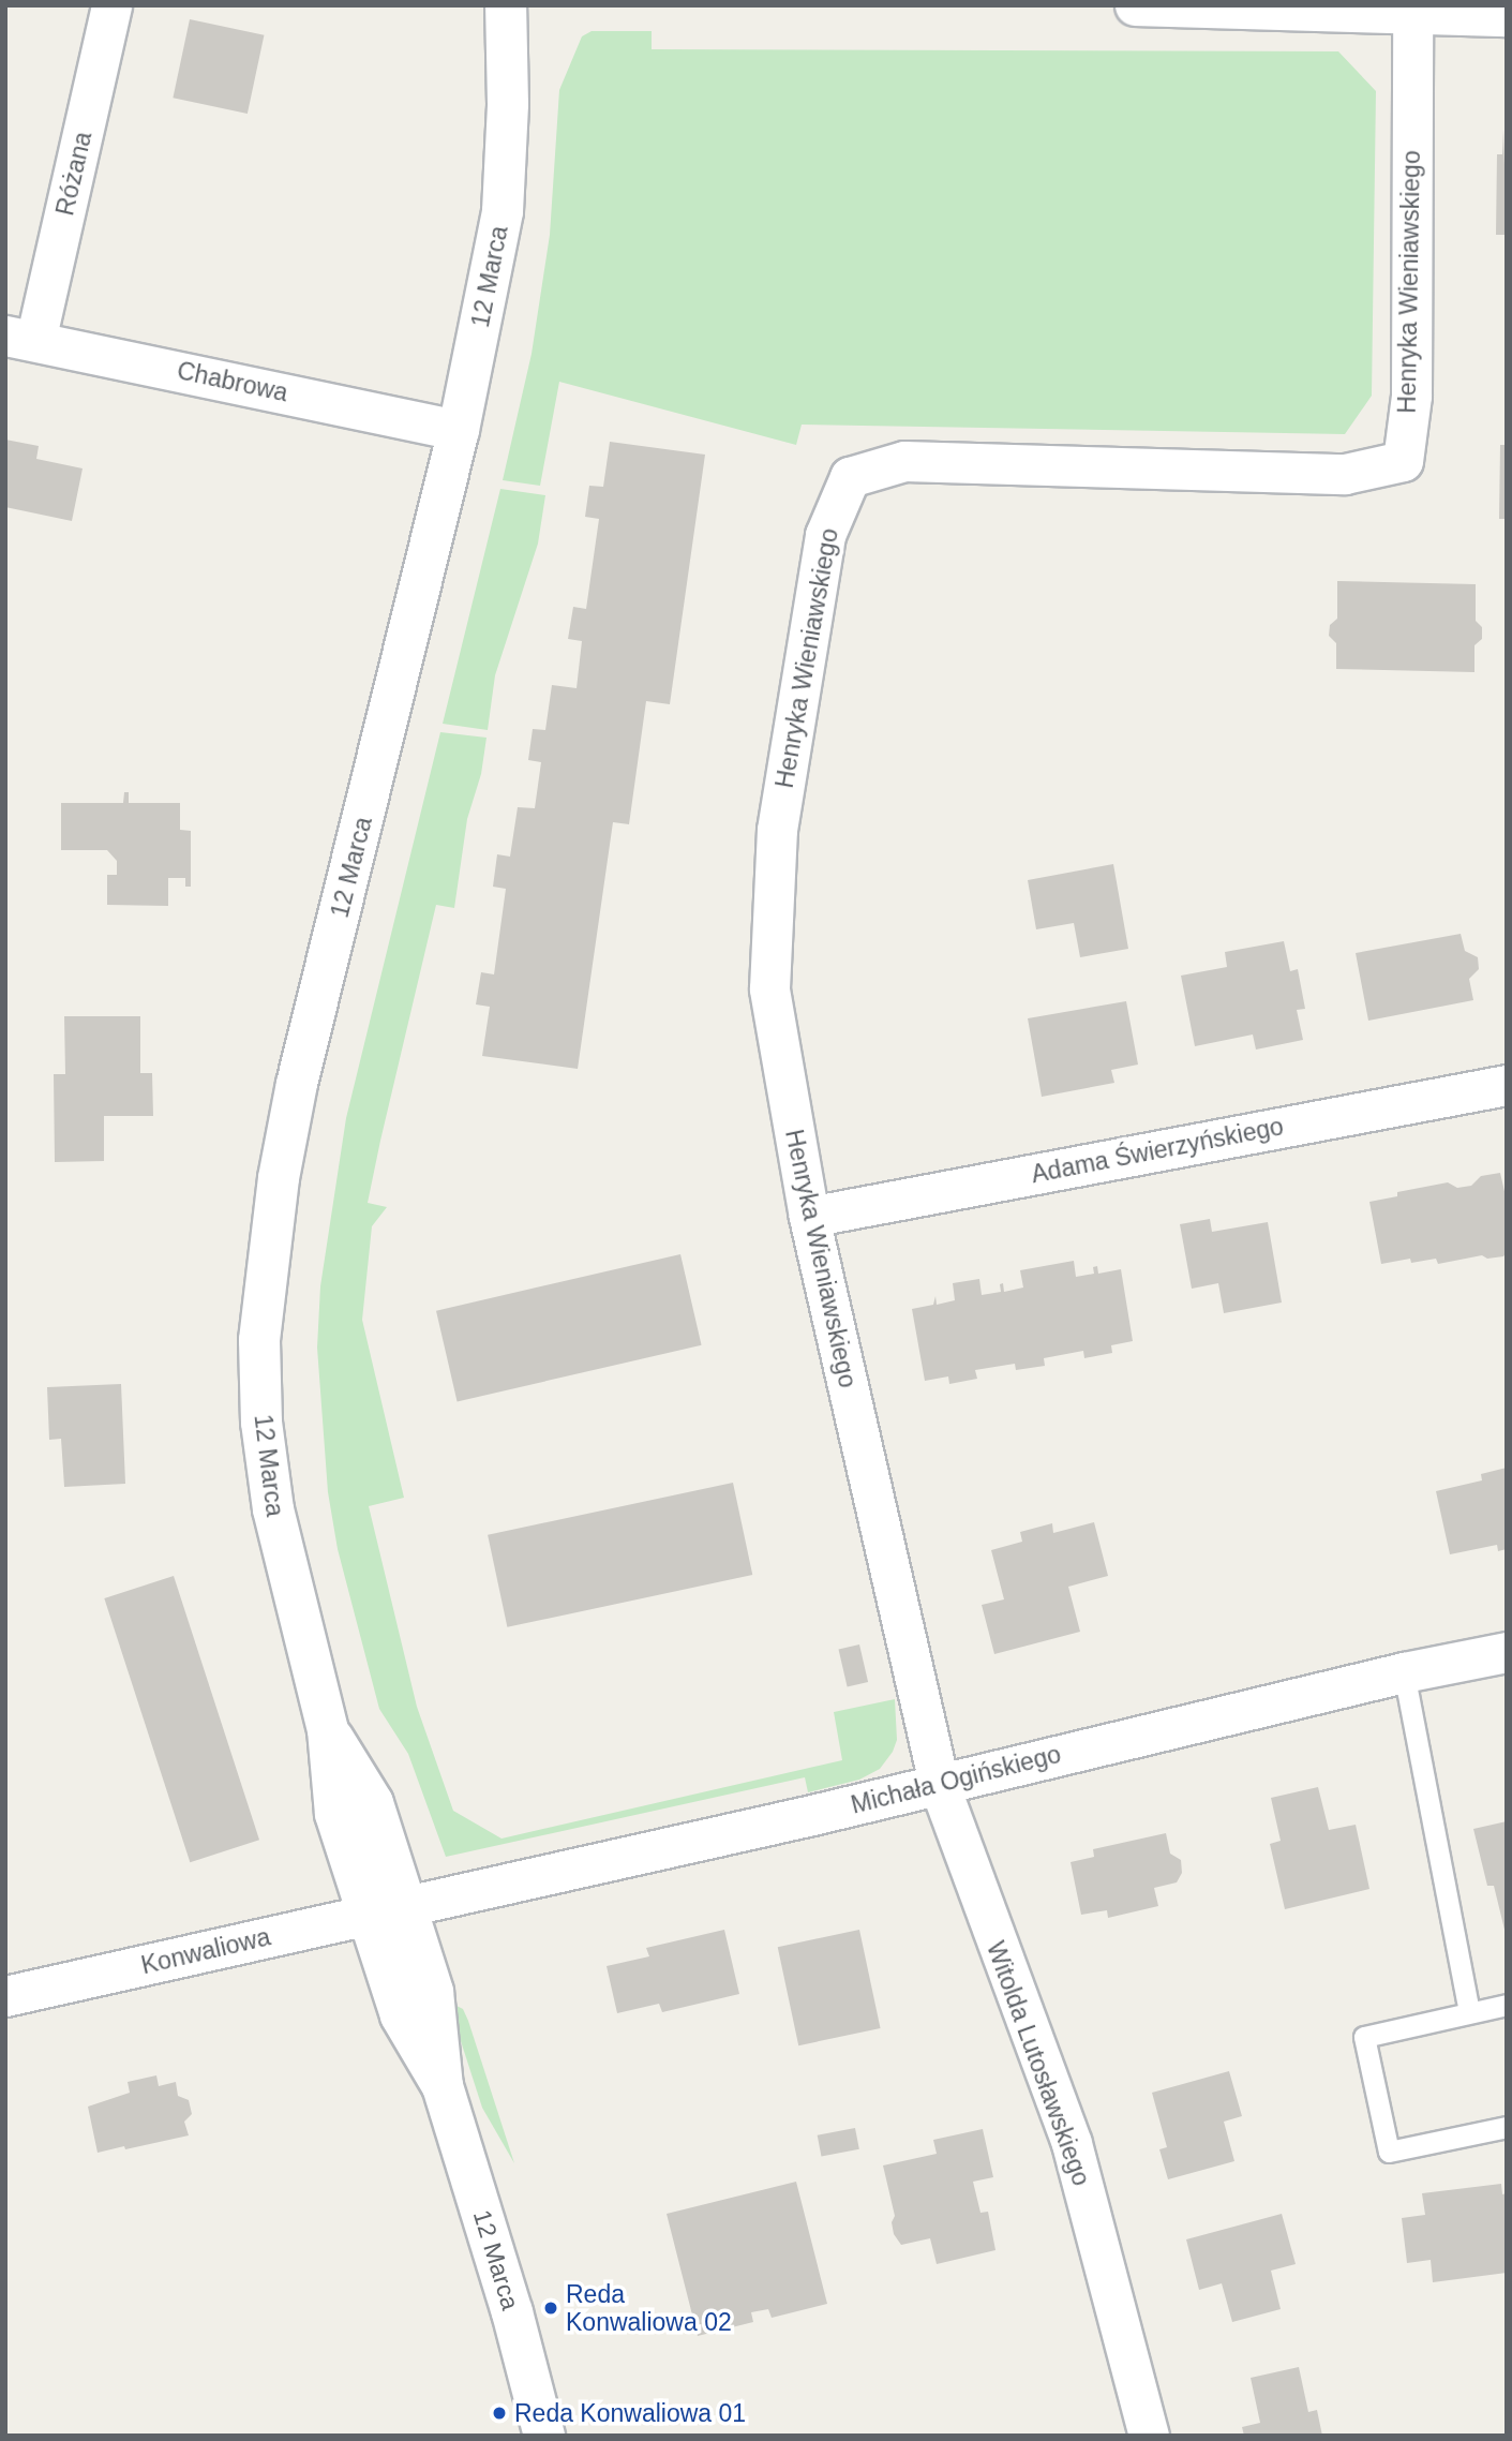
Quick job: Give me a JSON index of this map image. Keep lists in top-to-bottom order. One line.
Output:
{"streets":{"street":["Różana","12 Marca","Henryka Wieniawskiego","Chabrowa","Adama Świerzyńskiego","Michała Ogińskiego","Konwaliowa","Witolda Lutosławskiego"]},"crossings":[["Różana","Chabrowa"],["12 Marca","Chabrowa"],["12 Marca","Michała Ogińskiego"],["12 Marca","Konwaliowa"],["Henryka Wieniawskiego","Adama Świerzyńskiego"],["Henryka Wieniawskiego","Michała Ogińskiego"],["Henryka Wieniawskiego","Witolda Lutosławskiego"],["Michała Ogińskiego","Konwaliowa"],["Michała Ogińskiego","Witolda Lutosławskiego"]],"places":["Reda Konwaliowa 02","Reda Konwaliowa 01"]}
